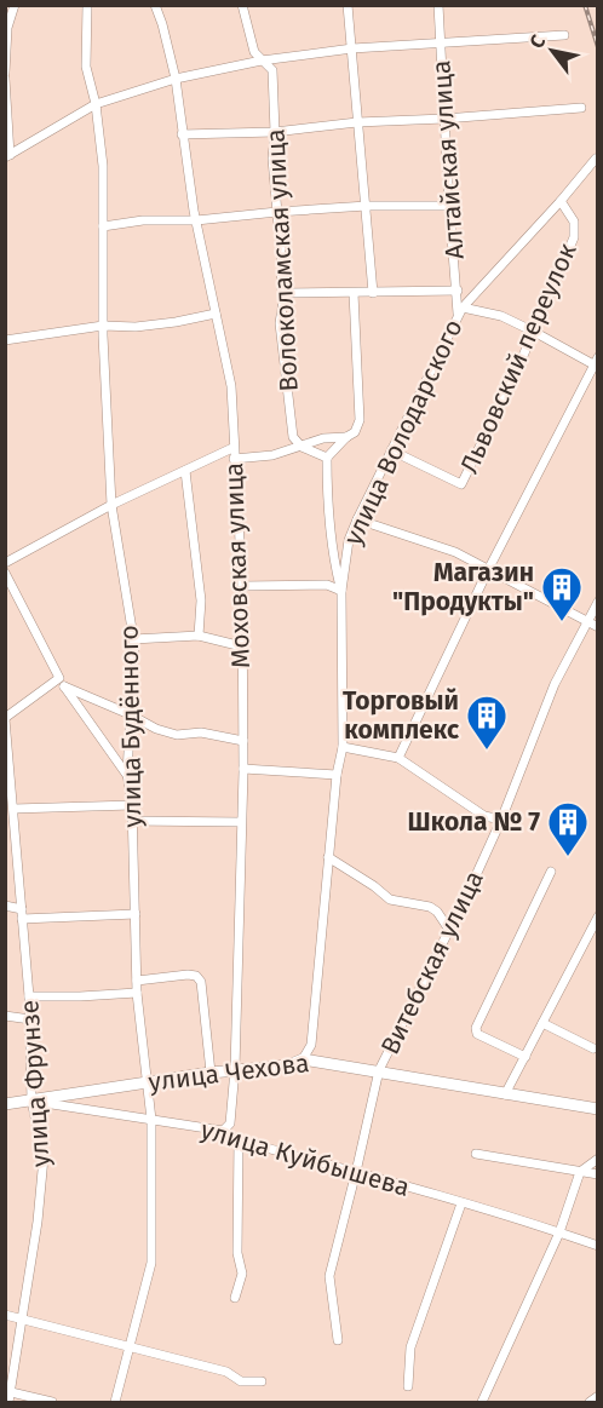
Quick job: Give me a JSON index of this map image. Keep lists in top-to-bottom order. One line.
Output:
{"streets":{"street":["Алтайская улица","Волоколамская улица","Львовский переулок","улица Володарского","Моховская улица","улица Будённого","Витебская улица","улица Чехова","улица Фрунзе","улица Куйбышева"]},"crossings":[["Алтайская улица","улица Володарского"],["Львовский переулок","улица Володарского"],["улица Володарского","улица Чехова"],["Моховская улица","улица Чехова"],["Моховская улица","улица Куйбышева"],["улица Будённого","улица Чехова"],["улица Будённого","улица Куйбышева"],["Витебская улица","улица Чехова"],["Витебская улица","улица Куйбышева"],["улица Чехова","улица Фрунзе"],["улица Чехова","улица Куйбышева"],["улица Фрунзе","улица Куйбышева"]],"places":{"building":["Магазин \"Продукты\"","Торговый комплекс","Школа № 7"]},"north":"top left"}
